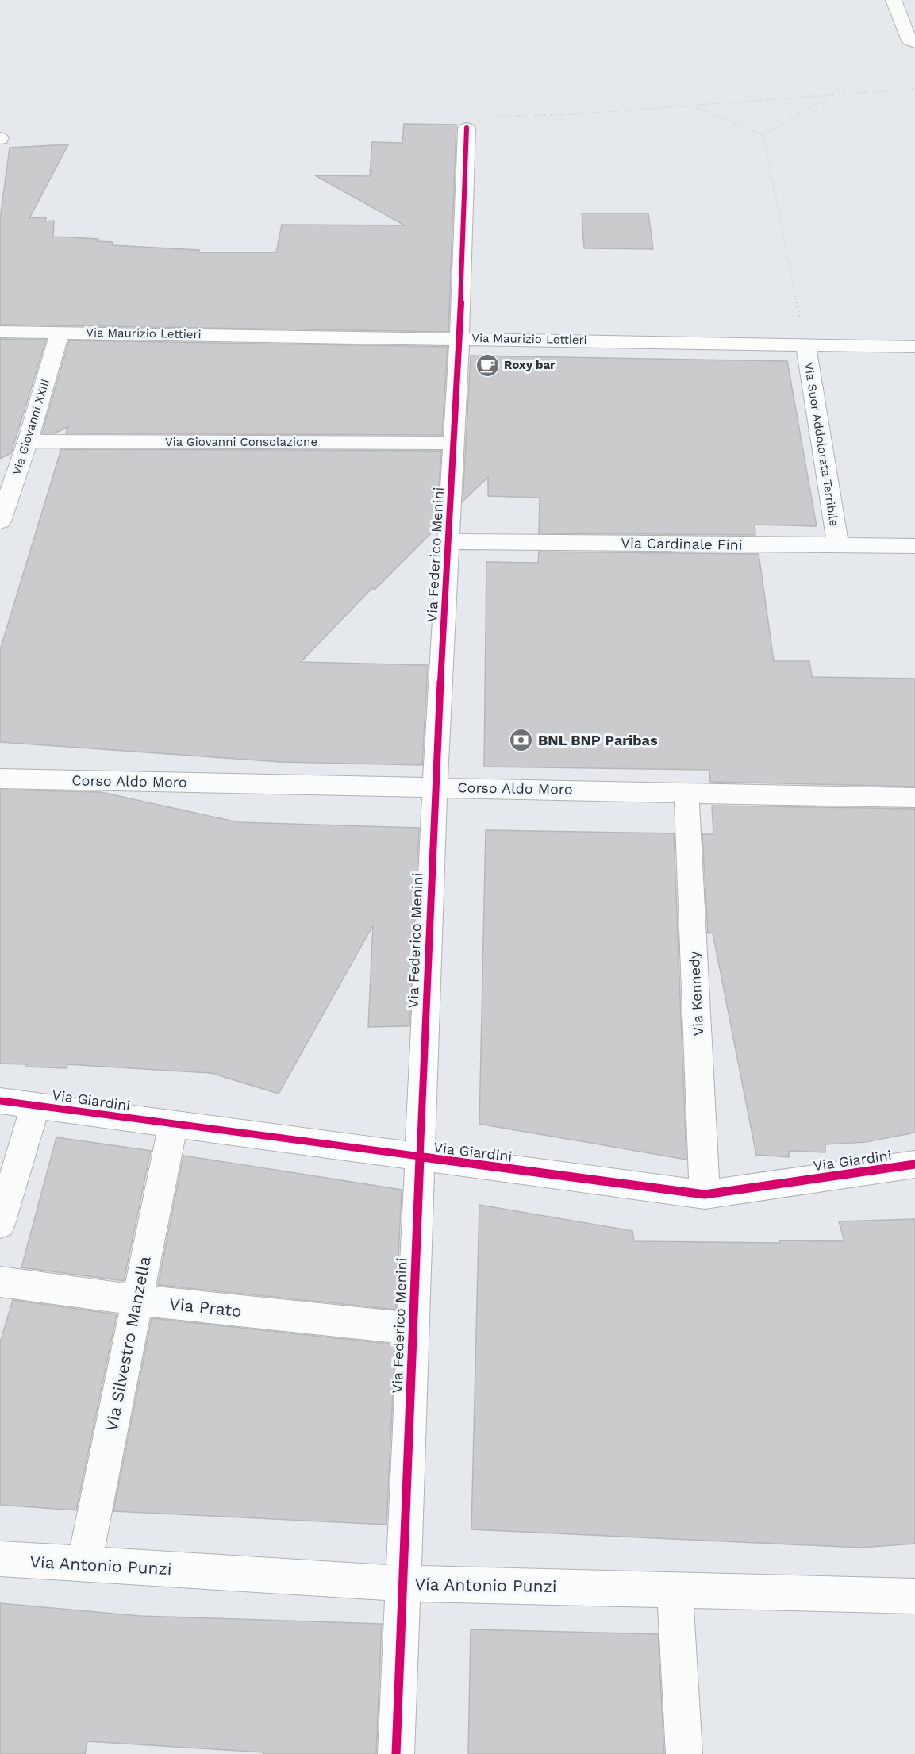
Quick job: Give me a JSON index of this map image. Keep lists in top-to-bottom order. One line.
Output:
{"streets":{"street":["Via Maurizio Lettieri","Via Giovanni XXIII","Via Giovanni Consolazione","Via Suor Addolorata Terribile","Via Cardinale Fini","Via Federico Menini","Corso Aldo Moro","Via Kennedy","Via Giardini","Via Prato","Via Silvestro Manzella","Vía Antonio Punzi"]},"crossings":[["Via Maurizio Lettieri","Via Giovanni XXIII"],["Via Maurizio Lettieri","Via Suor Addolorata Terribile"],["Via Maurizio Lettieri","Via Federico Menini"],["Via Giovanni XXIII","Via Giovanni Consolazione"],["Via Giovanni Consolazione","Via Federico Menini"],["Via Suor Addolorata Terribile","Via Cardinale Fini"],["Via Cardinale Fini","Via Federico Menini"],["Via Federico Menini","Corso Aldo Moro"],["Via Federico Menini","Via Giardini"],["Via Federico Menini","Via Prato"],["Via Federico Menini","Vía Antonio Punzi"],["Corso Aldo Moro","Via Kennedy"],["Via Kennedy","Via Giardini"],["Via Giardini","Via Silvestro Manzella"],["Via Prato","Via Silvestro Manzella"],["Via Silvestro Manzella","Vía Antonio Punzi"]],"places":{"cafe":["Roxy bar"],"bank":["BNL BNP Paribas"]}}
